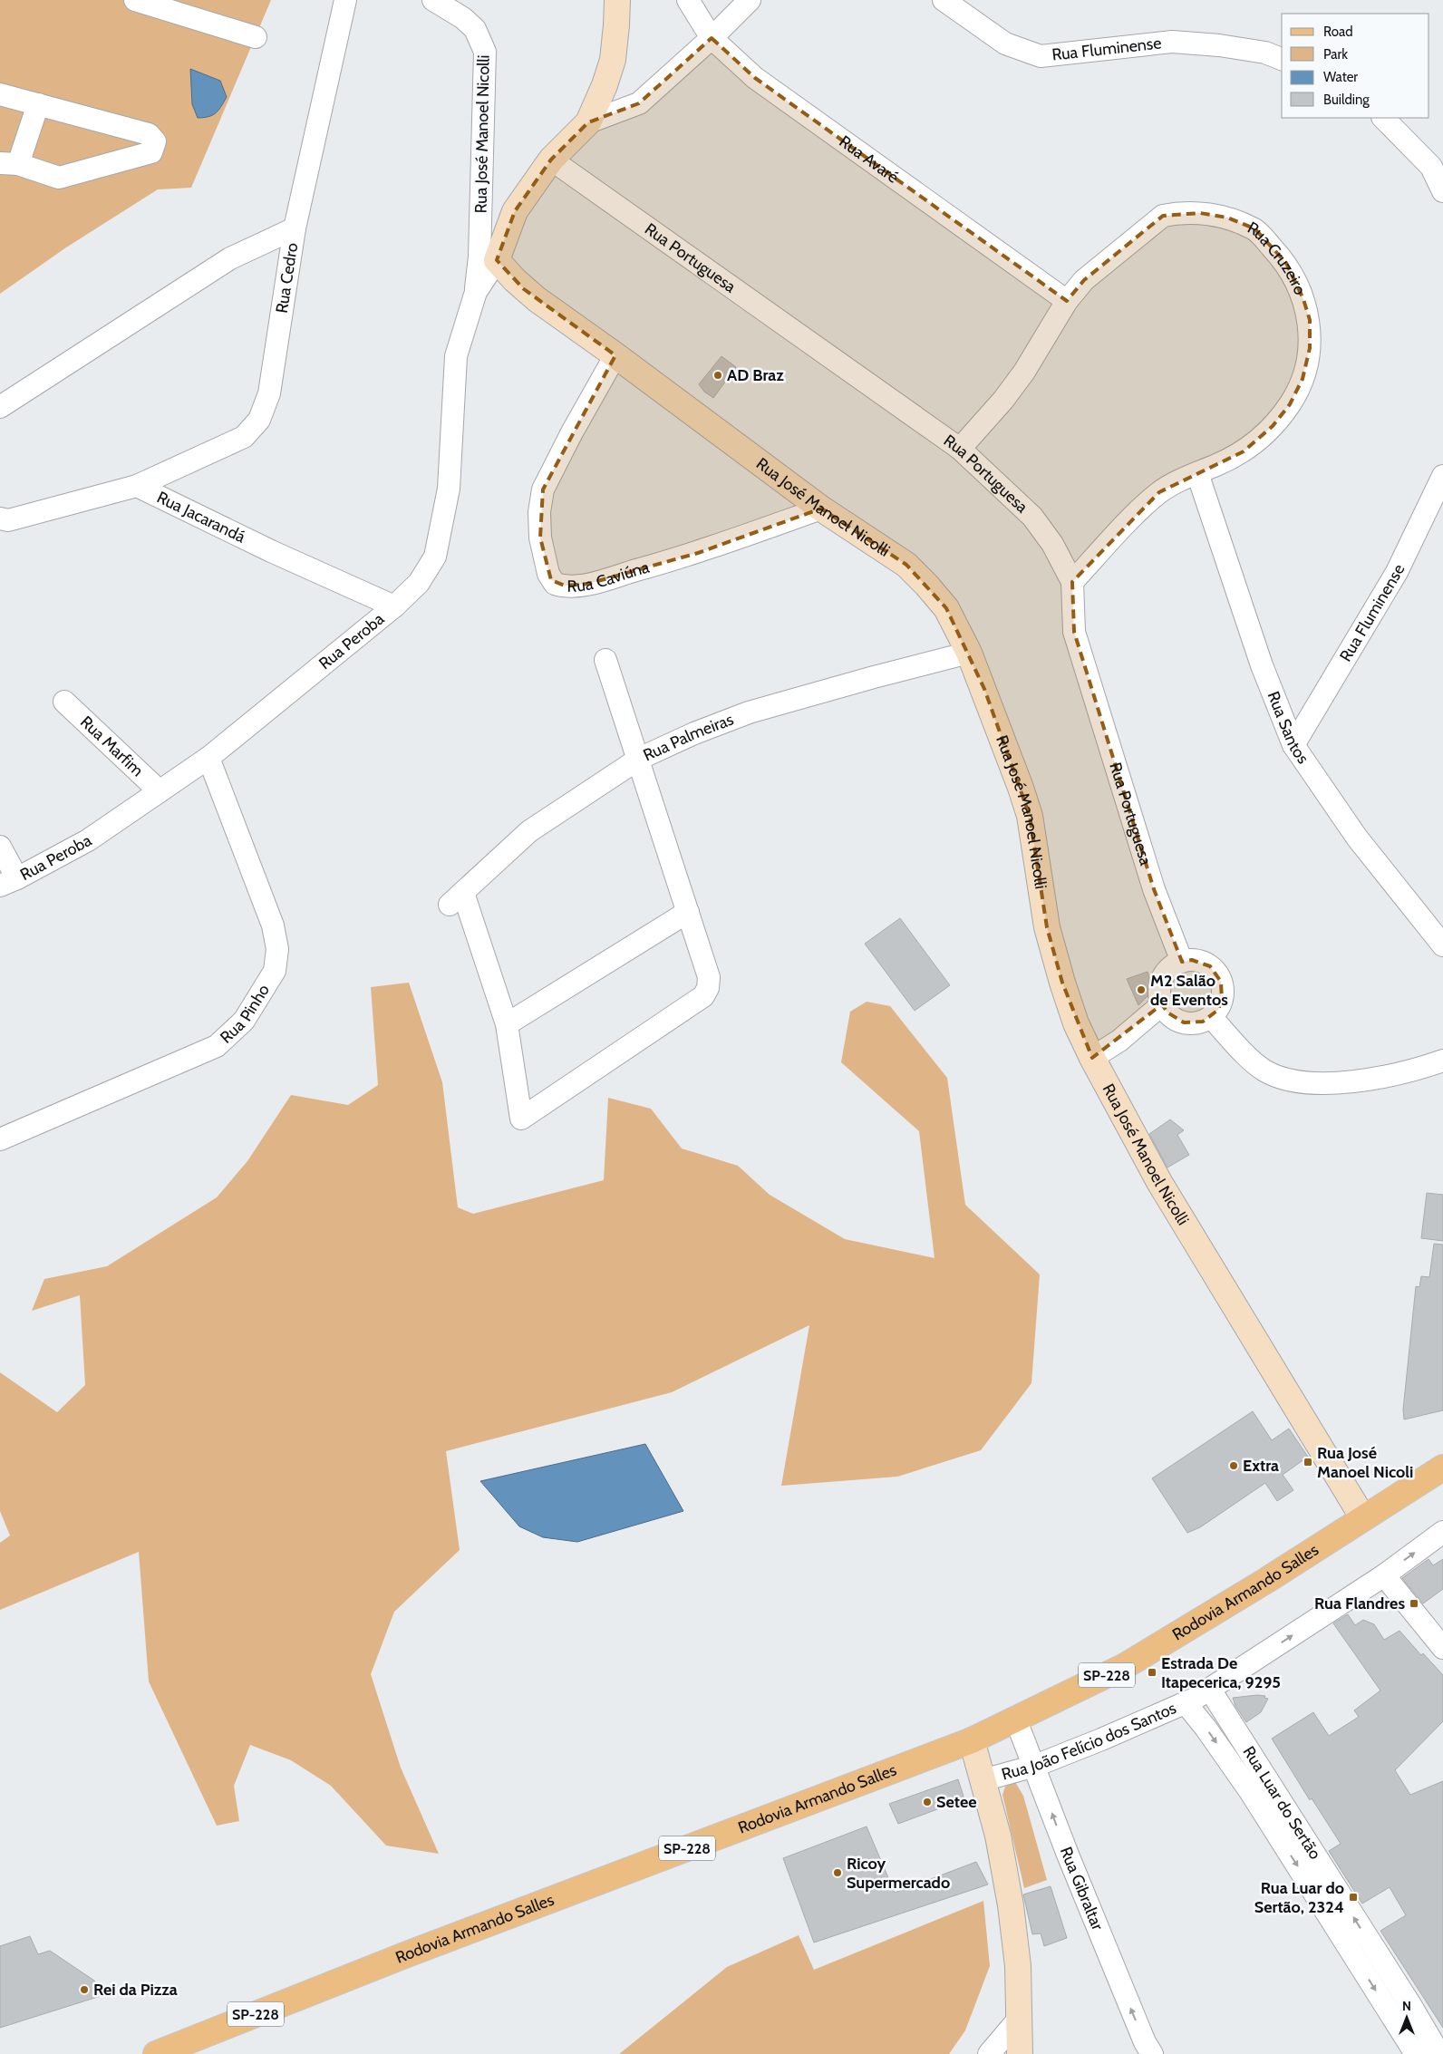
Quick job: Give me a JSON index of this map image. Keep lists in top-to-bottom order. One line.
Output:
{"streets":{"main road":["Rua José Manoel Nicolli","Rodovia Armando Salles","SP-228"],"street":["Rua Fluminense","Rua Avaré","Rua Portuguesa","Rua Cruzeiro","Rua Cedro","Rua Jacarandá","Rua Caviúna","Rua Peroba","Rua Santos","Rua Palmeiras","Rua Marfim","Rua Pinho","Rua João Felício dos Santos","Rua Luar do Sertão","Rua Gibraltar"]},"crossings":[["Rua Fluminense","Rua Santos"],["Rua José Manoel Nicolli","Rua Caviúna"],["Rua José Manoel Nicolli","Rua Peroba"],["Rua José Manoel Nicolli","Rua Palmeiras"],["Rua José Manoel Nicolli","Rodovia Armando Salles"],["Rua Avaré","Rua Cruzeiro"],["Rua Portuguesa","Rua Cruzeiro"],["Rua Cruzeiro","Rua Santos"],["Rua Cedro","Rua Jacarandá"],["Rua Jacarandá","Rua Peroba"],["Rua Peroba","Rua Marfim"],["Rua Peroba","Rua Pinho"],["Rodovia Armando Salles","Rua Gibraltar"],["Rua João Felício dos Santos","Rua Luar do Sertão"],["Rua João Felício dos Santos","Rua Gibraltar"]],"one_way":["Rua João Felício dos Santos","Rua Gibraltar"],"places":{"other":["AD Braz","M2 Salão de Eventos","Extra","Setee","Ricoy Supermercado","Rei da Pizza"],"transit":["Rua José Manoel Nicoli","Rua Flandres","Estrada De Itapecerica, 9295","Rua Luar do Sertão, 2324"]},"legend":["Road","Park","Water","Building"],"north":"top"}
